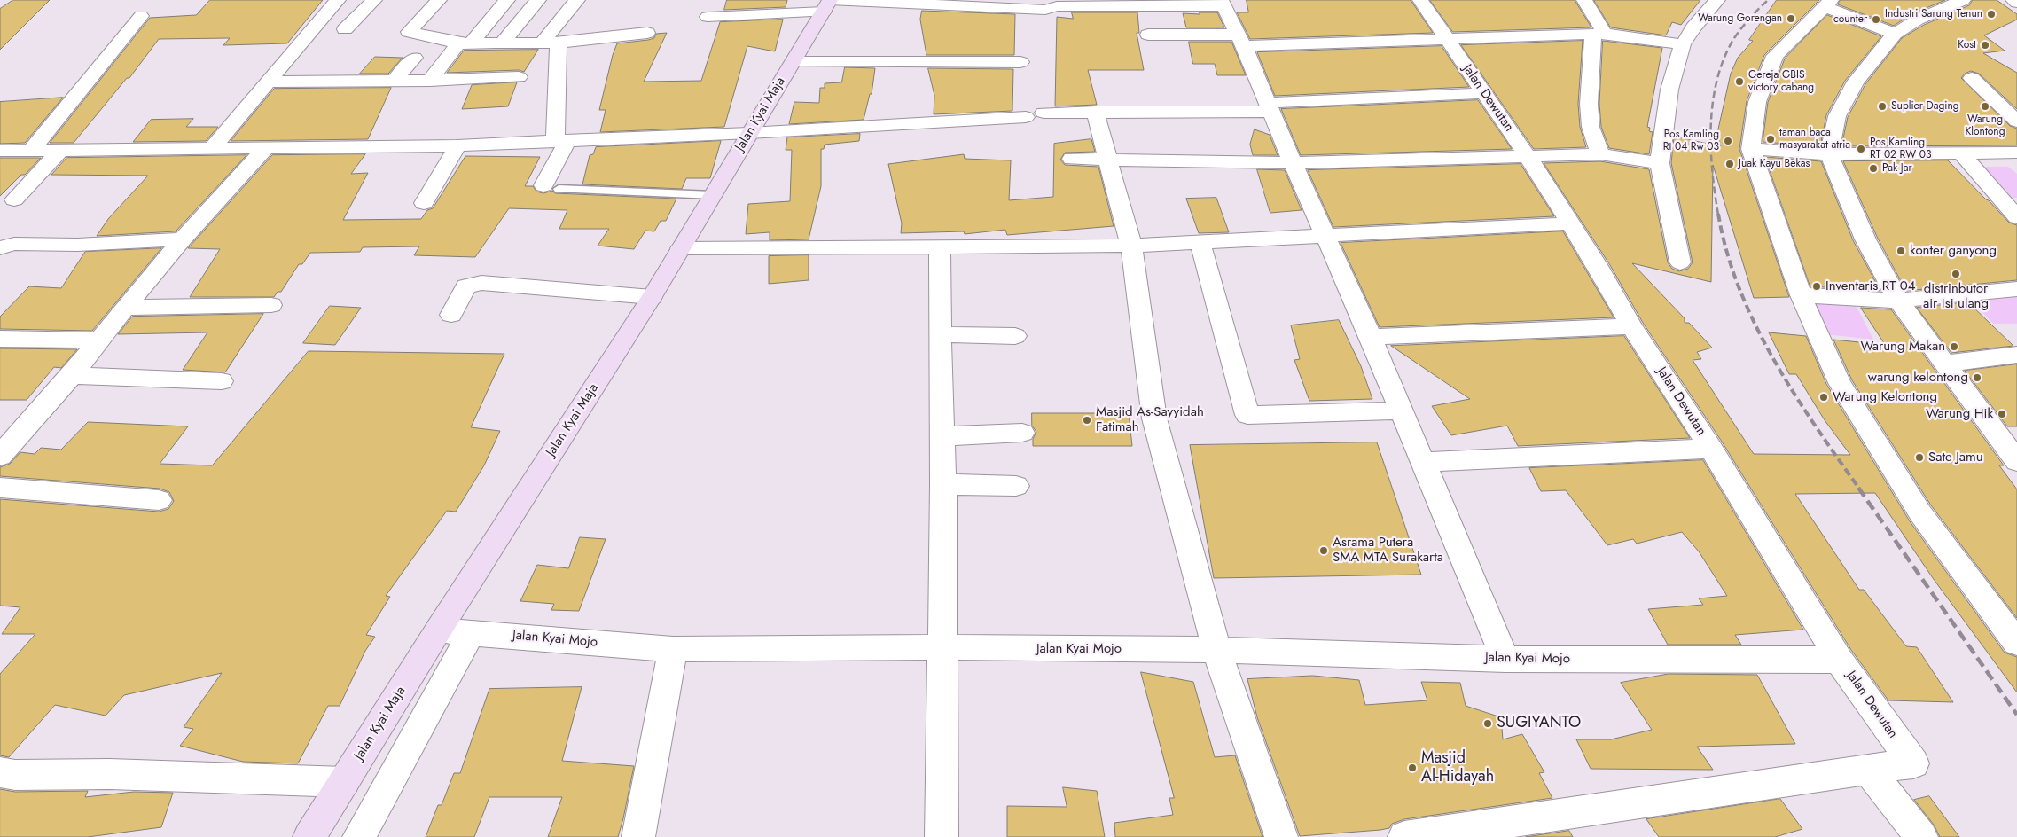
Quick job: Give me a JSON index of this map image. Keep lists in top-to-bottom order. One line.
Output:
{"streets":{"main road":["Jalan Kyai Maja"],"street":["Jalan Dewutan","Jalan Kyai Mojo"]},"crossings":[["Jalan Dewutan","Jalan Kyai Mojo"],["Jalan Kyai Maja","Jalan Kyai Mojo"]],"places":["Industri Sarung Tenun","Warung Gorengan","counter","Kost","Gereja GBIS victory cabang","Suplier Daging","Warung Klontong","taman baca masyarakat atria","Pos Kamling Rt 04 Rw 03","Pos Kamling RT 02 RW 03","Juak Kayu Bekas","Pak Jar","konter ganyong","distrinbutor air isi ulang","Inventaris RT 04","Warung Makan","warung kelontong","Warung Kelontong","Warung Hik","Masjid As-Sayyidah Fatimah","Sate Jamu","Asrama Putera SMA MTA Surakarta","SUGIYANTO","Masjid Al-Hidayah"]}
